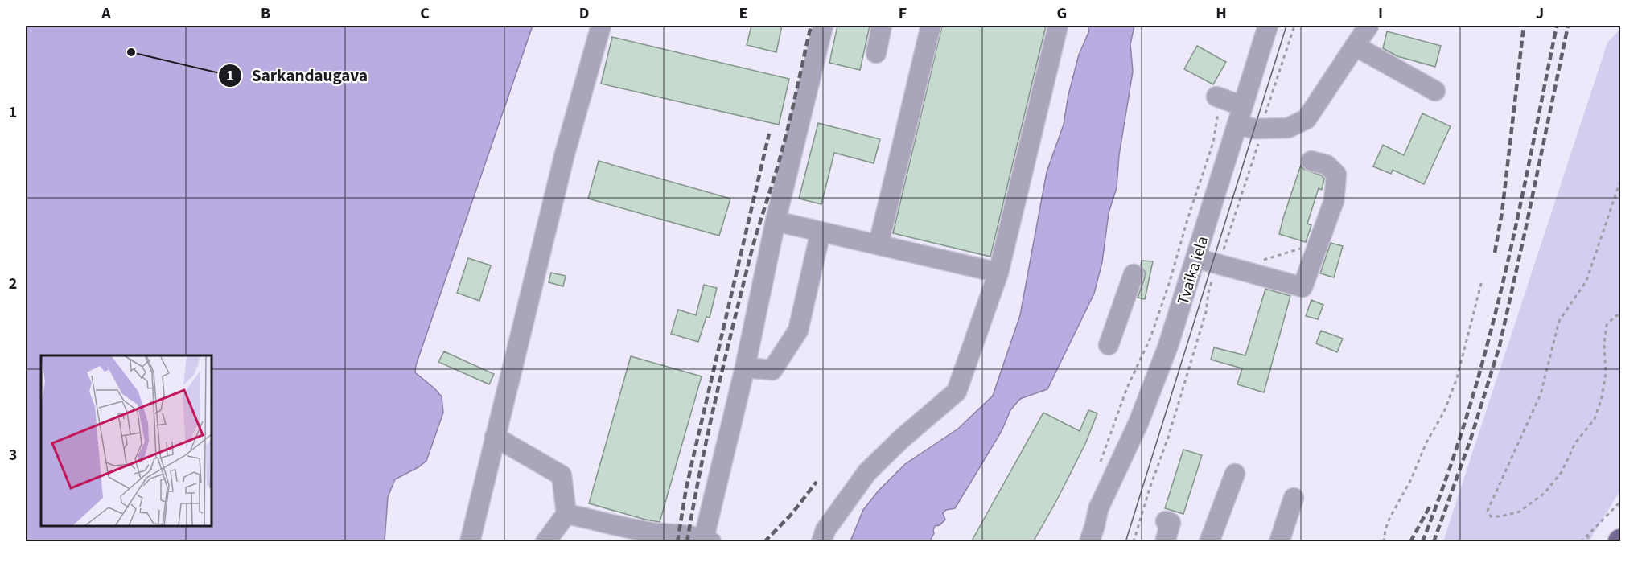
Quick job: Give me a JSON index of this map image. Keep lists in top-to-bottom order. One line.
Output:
{"streets":{"street":["Tvaika iela"]},"places":["Sarkandaugava"],"grid":{"columns":["A","B","C","D","E","F","G","H","I","J"],"rows":["1","2","3"]}}
